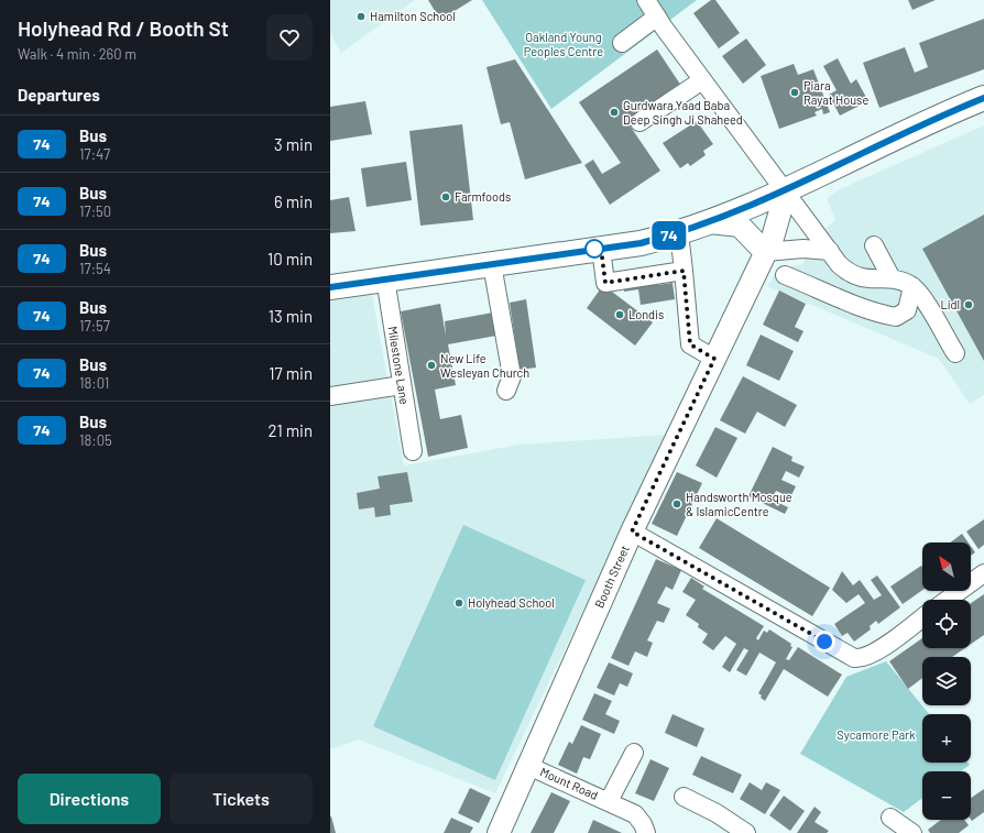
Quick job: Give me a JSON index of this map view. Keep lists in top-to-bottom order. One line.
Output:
{"streets":{"main road":["Booth Street"],"street":["Milestone Lane","Mount Road"]},"crossings":[["Booth Street","Mount Road"]],"parks":["Oakland Young Peoples Centre","Sycamore Park"],"places":["Hamilton School","Piara Rayat House","Gurdwara Yaad Baba Deep Singh Ji Shaheed","Farmfoods","Lidl","Londis","New Life Wesleyan Church","Handsworth Mosque & IslamicCentre","Holyhead School"],"lines":["bus line 74"],"north":"top left","page":{"heading":[["Holyhead Rd / Booth St","Walk · 4 min · 260 m"],"Departures"],"on_map":"74","list":[{"mark":"74","name":"Bus","note":"17:47","value":"3 min"},{"mark":"74","name":"Bus","note":"17:50","value":"6 min"},{"mark":"74","name":"Bus","note":"17:54","value":"10 min"},{"mark":"74","name":"Bus","note":"17:57","value":"13 min"},{"mark":"74","name":"Bus","note":"18:01","value":"17 min"},{"mark":"74","name":"Bus","note":"18:05","value":"21 min"}],"map_buttons":["+","−"],"buttons":["Directions","Tickets"]}}
